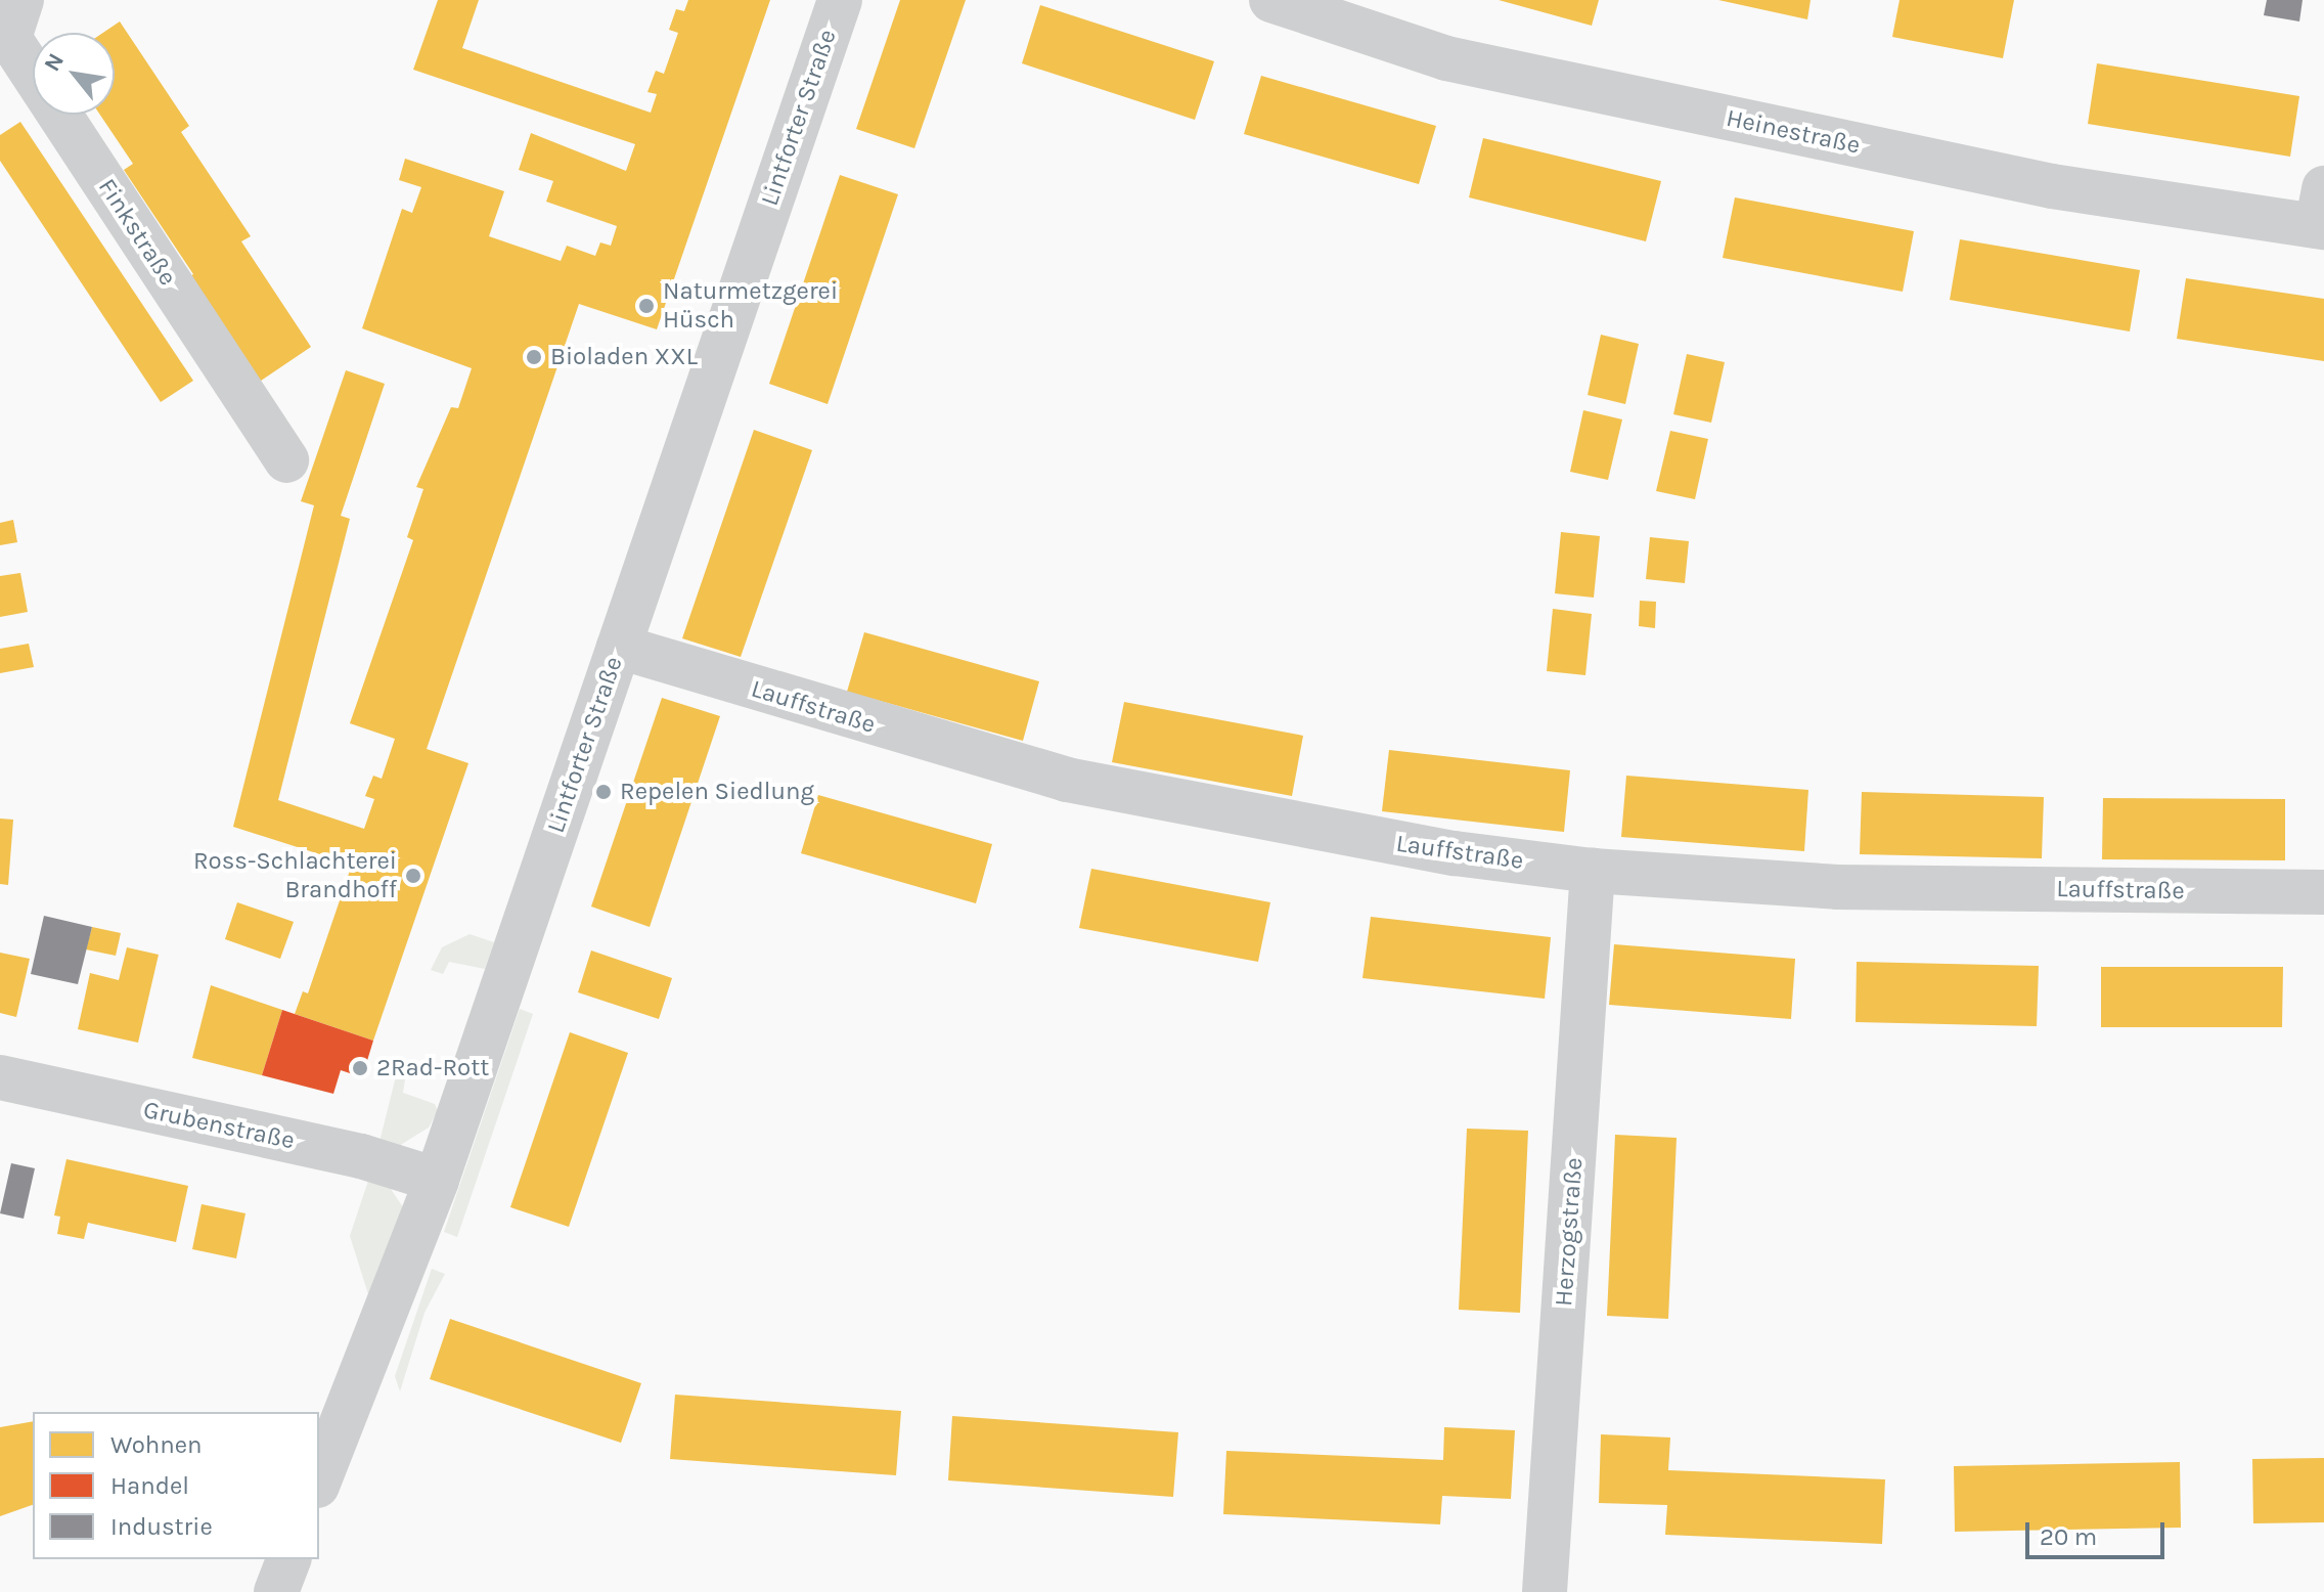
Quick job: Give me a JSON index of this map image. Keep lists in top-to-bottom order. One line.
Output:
{"streets":{"street":["Lintforter Straße","Heinestraße","Finkstraße","Lauffstraße","Grubenstraße","Herzogstraße"]},"crossings":[["Lintforter Straße","Lauffstraße"],["Lintforter Straße","Grubenstraße"],["Lauffstraße","Herzogstraße"]],"places":["Naturmetzgerei Hüsch","Bioladen XXL","Repelen Siedlung","Ross-Schlachterei Brandhoff","2Rad-Rott"],"legend":["Wohnen","Handel","Industrie"],"scale_bar":"20 m","north":"top left"}
